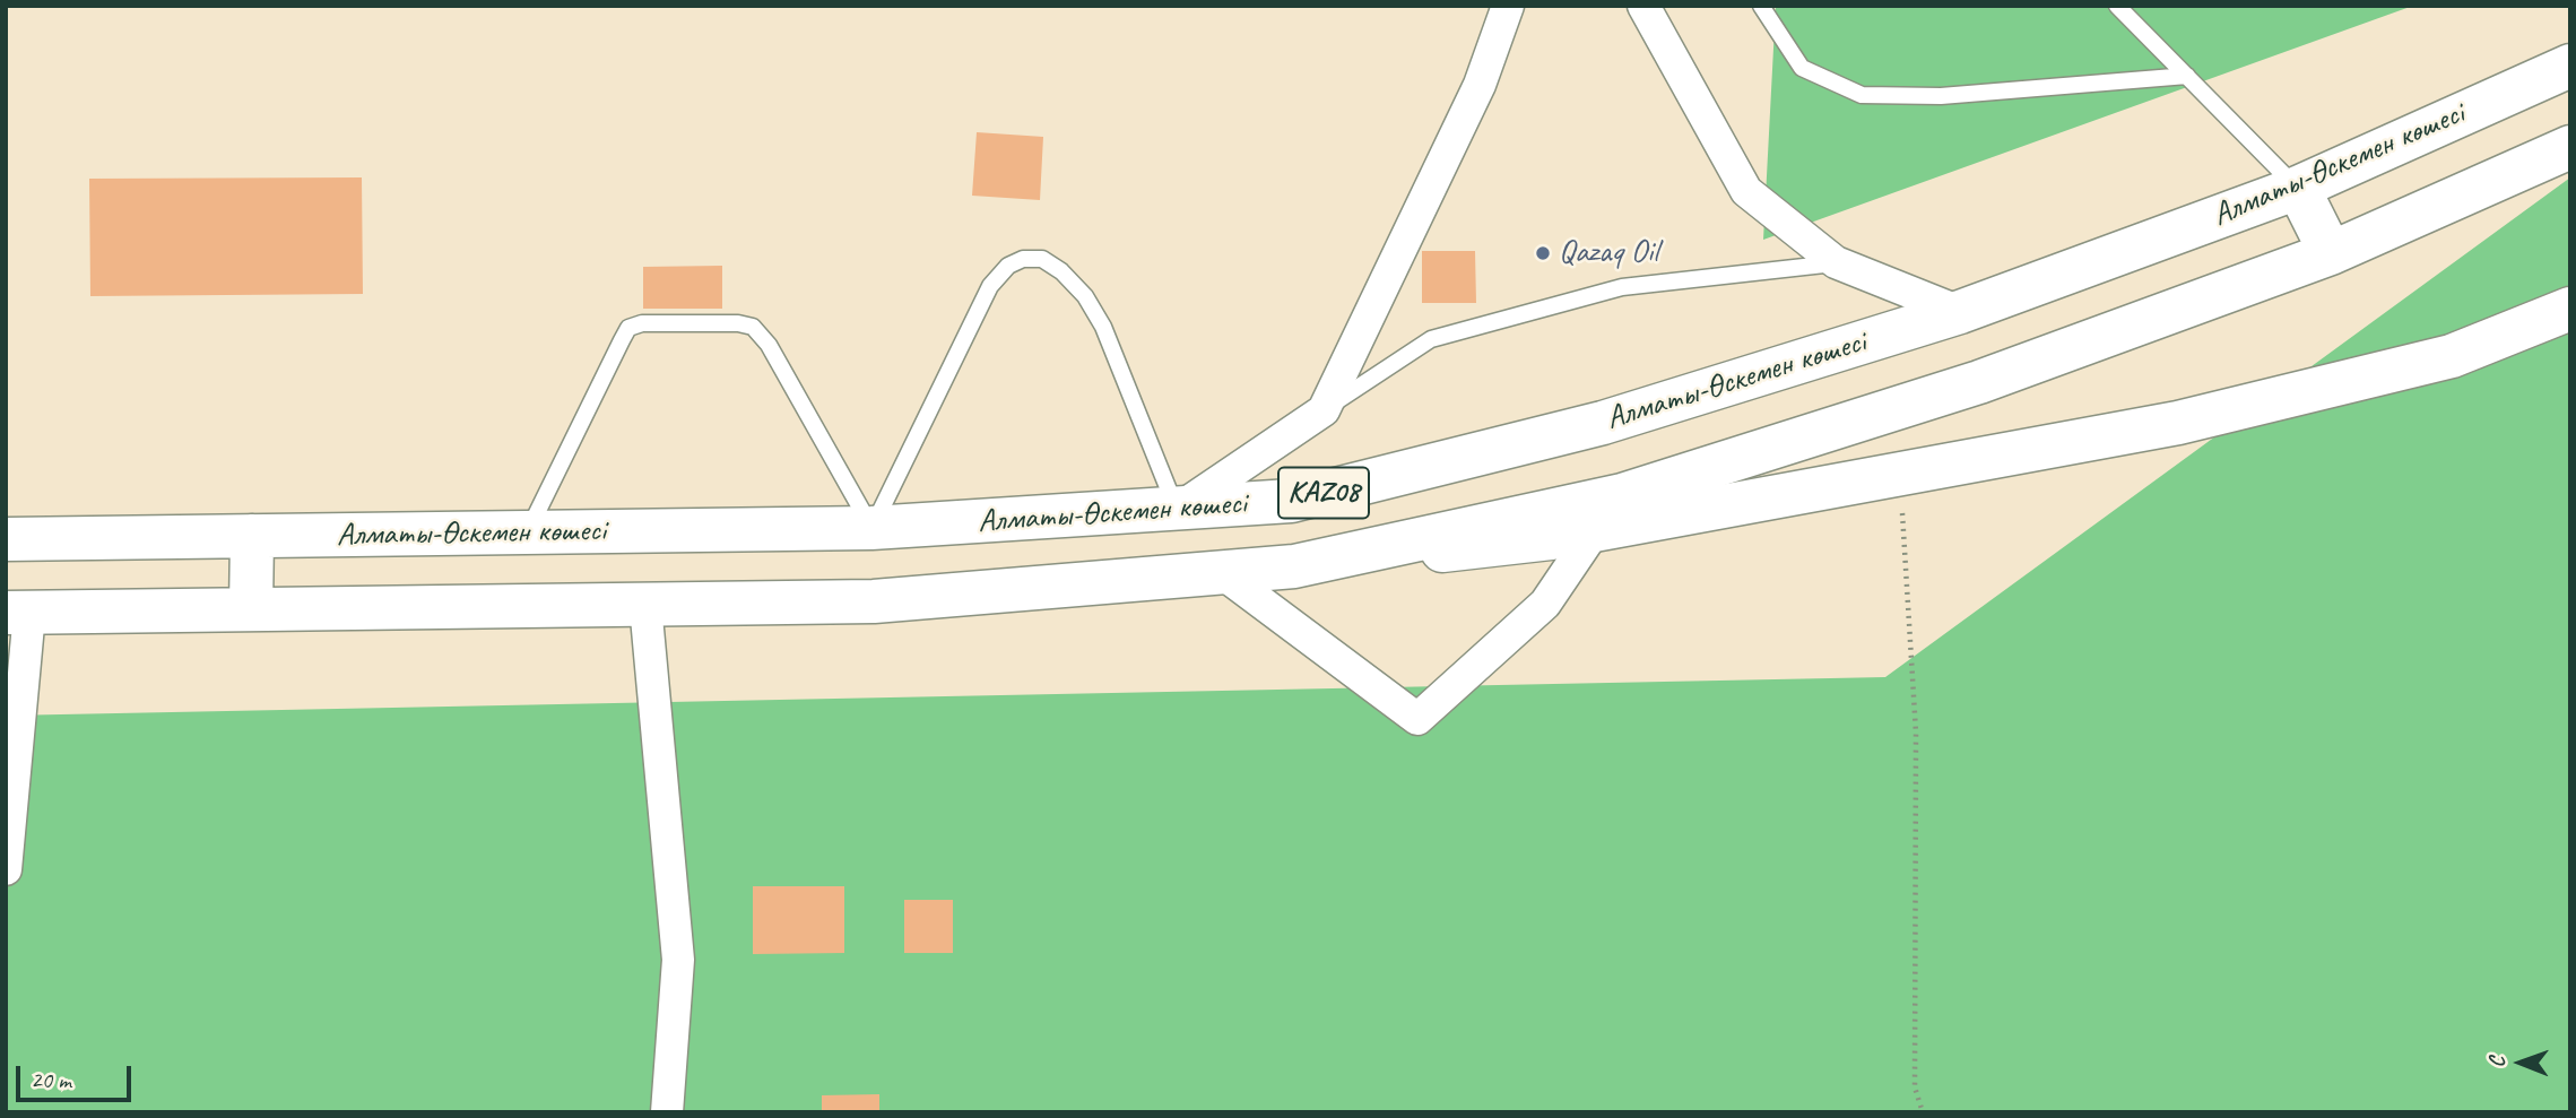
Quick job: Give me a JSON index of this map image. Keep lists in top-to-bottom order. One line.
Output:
{"streets":{"main road":["Алматы-Өскемен көшесі","KAZ08"]},"places":["Qazaq Oil"],"scale_bar":"20 m","north":"left"}
